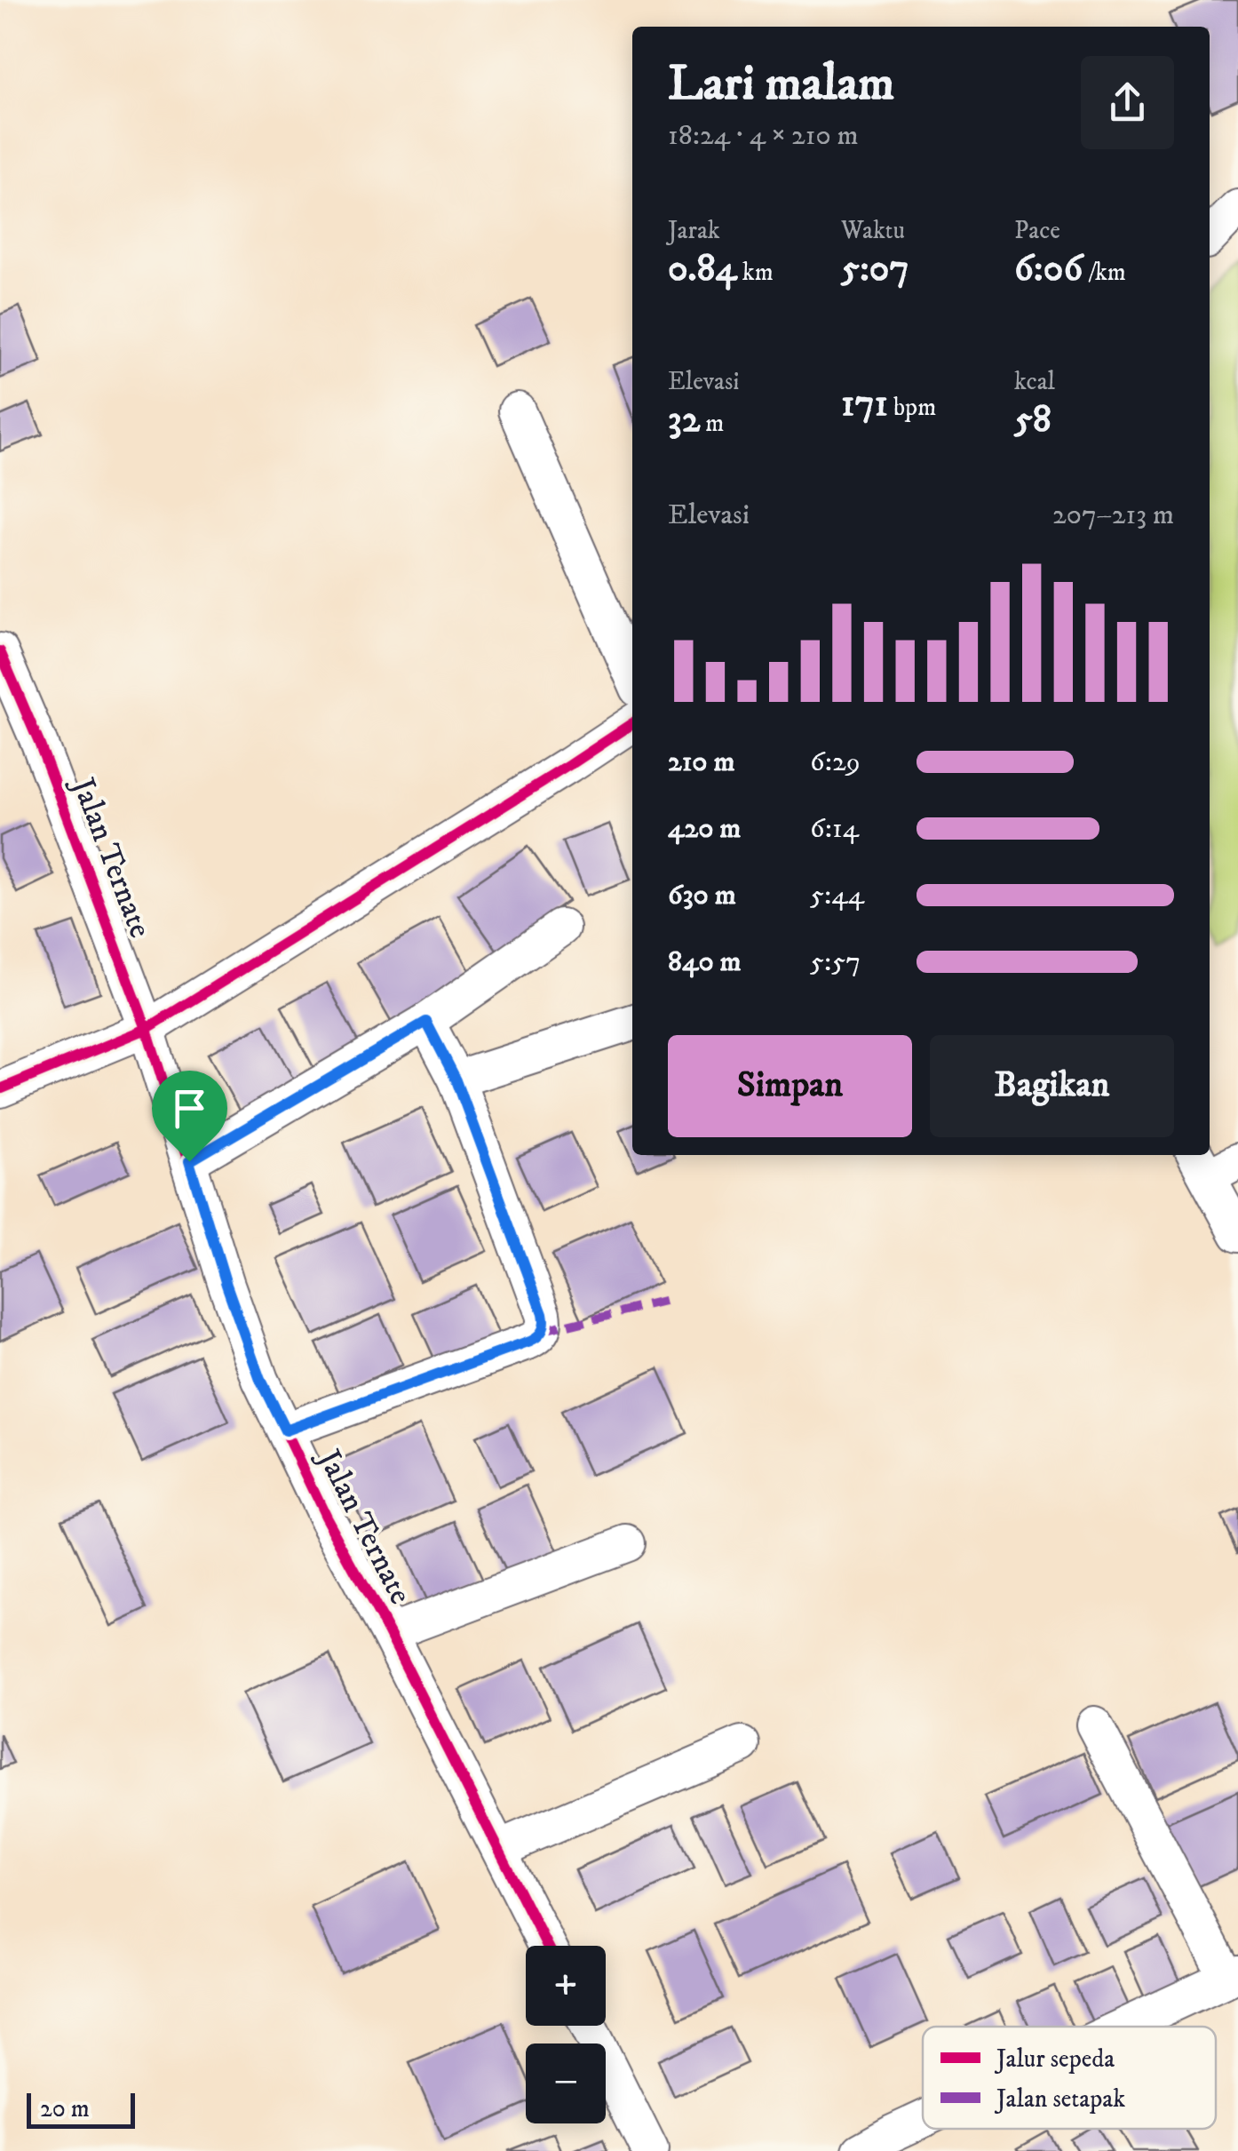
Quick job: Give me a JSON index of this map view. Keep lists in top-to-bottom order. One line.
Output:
{"streets":{"street":["Jalan Ternate"]},"legend":["Jalur sepeda","Jalan setapak"],"scale_bar":"20 m","page":{"heading":["Lari malam","18:24 · 4 × 210 m"],"stats":[["Jarak","0.84 km"],["Waktu","5:07"],["Pace","6:06 /km"],["Elevasi","32 m"],["171 bpm"],["kcal","58"]],"chart":["Elevasi","207–213 m"],"list":[{"name":"210 m","note":"6:29"},{"name":"420 m","note":"6:14"},{"name":"630 m","note":"5:44"},{"name":"840 m","note":"5:57"}],"buttons":["Simpan","Bagikan"],"map_buttons":["+","−"],"scale":"20 m"}}
